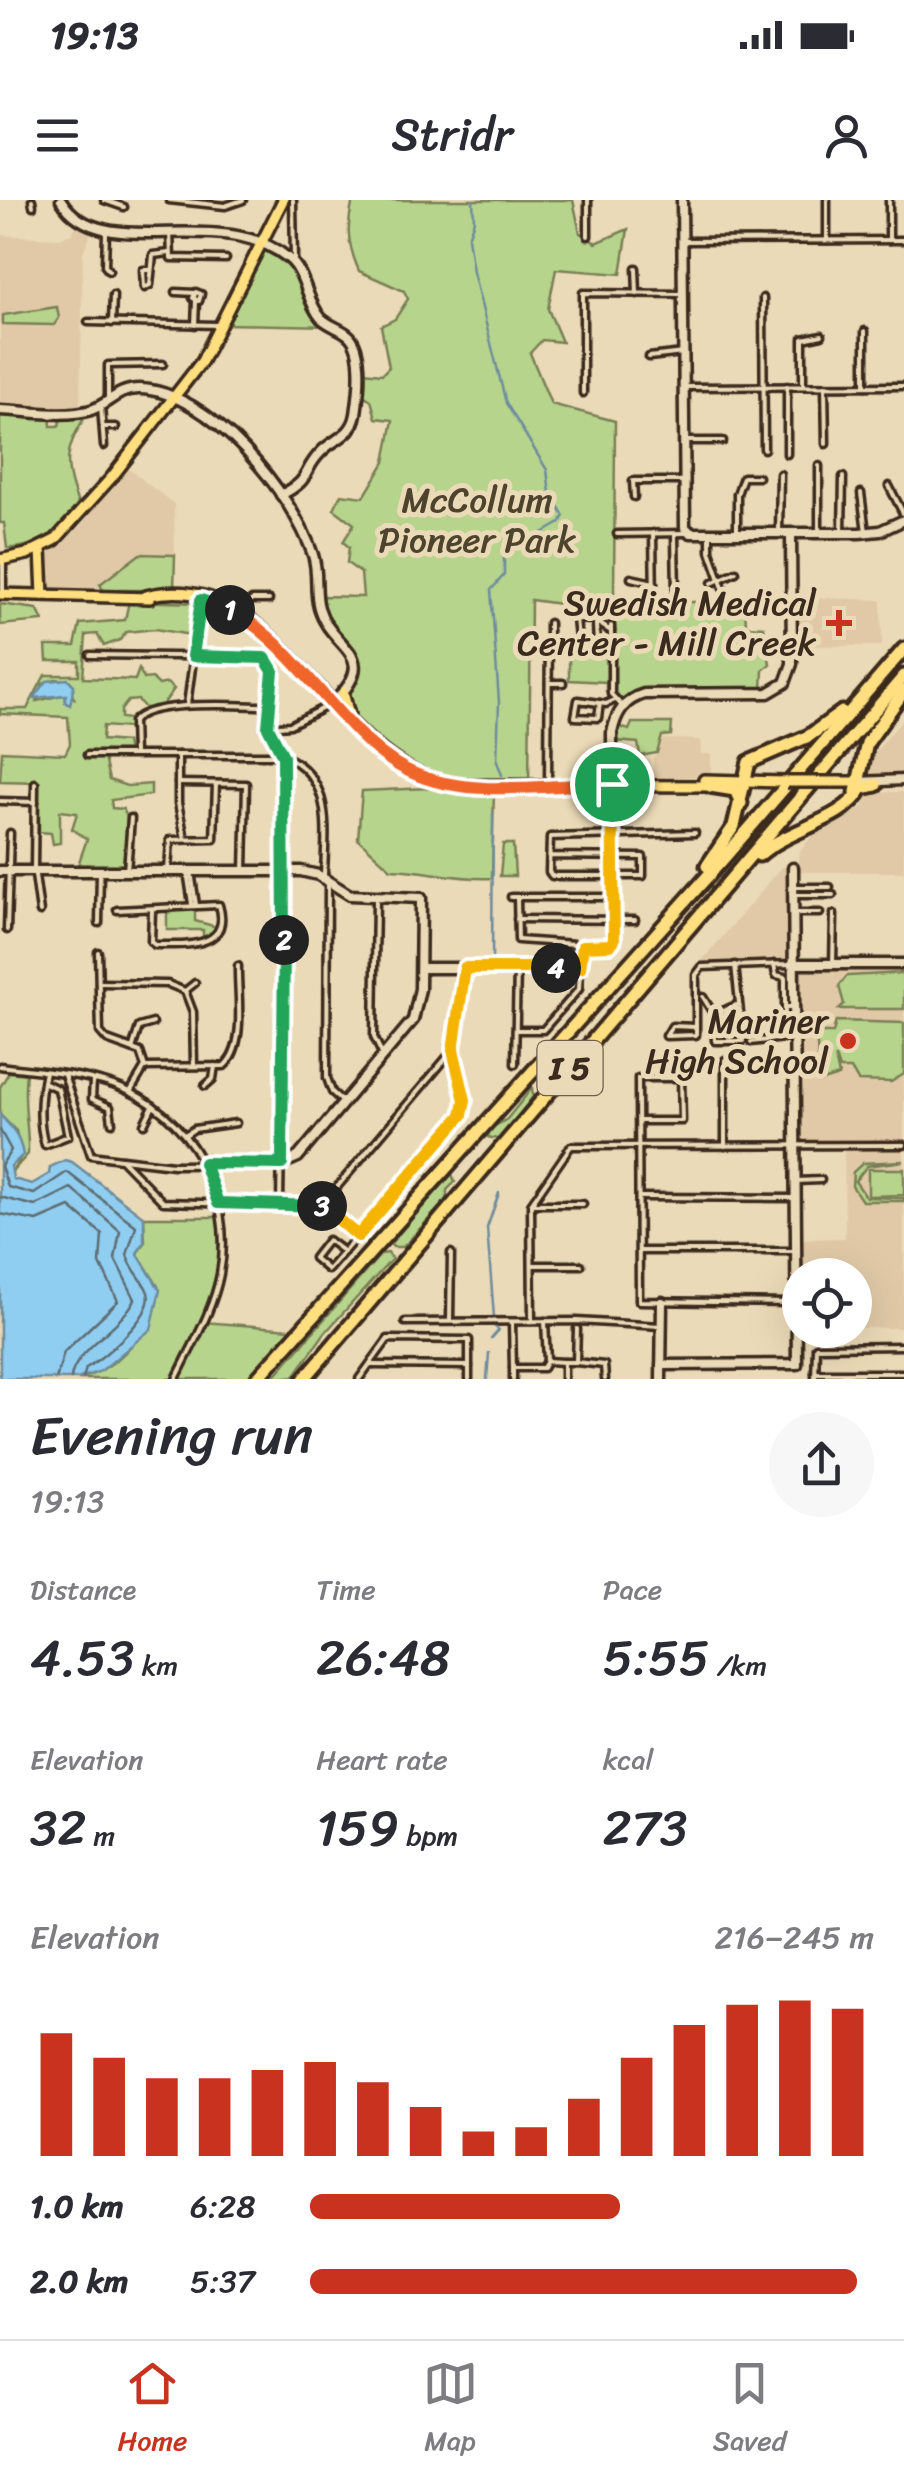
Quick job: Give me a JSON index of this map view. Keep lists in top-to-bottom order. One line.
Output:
{"streets":{"highway":["I 5"]},"parks":["McCollum Pioneer Park"],"places":{"health":["Swedish Medical Center - Mill Creek"],"other":["Mariner High School"]},"page":{"status":"19:13","header":"Stridr","pins":["1","2","4","3"],"heading":["Evening run","19:13"],"stats":[["Distance","4.53 km"],["Time","26:48"],["Pace","5:55 /km"],["Elevation","32 m"],["Heart rate","159 bpm"],["kcal","273"]],"chart":["Elevation","216–245 m"],"list":[{"name":"1.0 km","note":"6:28"},{"name":"2.0 km","note":"5:37"}],"tabs":["Home","Map","Saved"]}}
